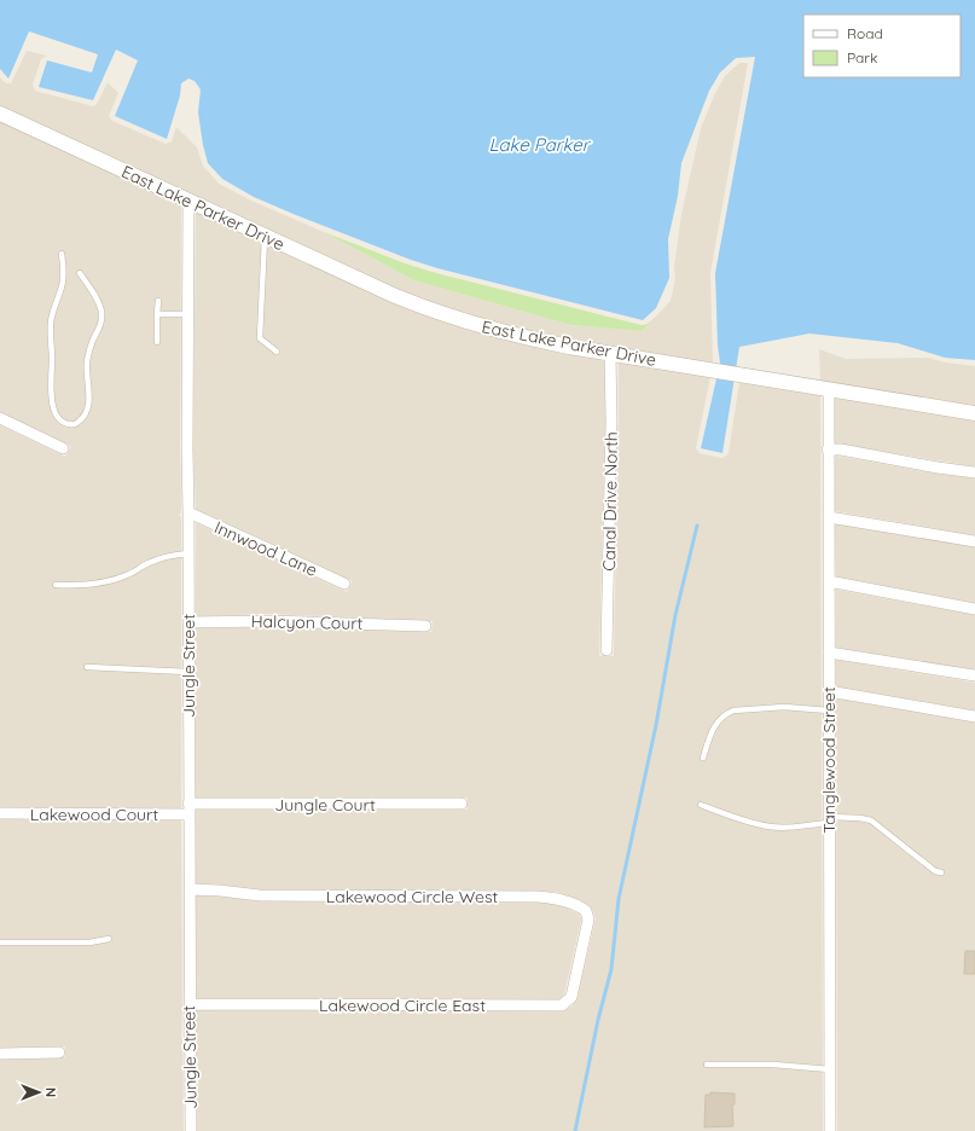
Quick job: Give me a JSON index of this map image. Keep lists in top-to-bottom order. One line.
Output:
{"streets":{"street":["East Lake Parker Drive","Canal Drive North","Innwood Lane","Halcyon Court","Jungle Street","Tanglewood Street","Jungle Court","Lakewood Court","Lakewood Circle West","Lakewood Circle East"]},"crossings":[["East Lake Parker Drive","Canal Drive North"],["East Lake Parker Drive","Jungle Street"],["East Lake Parker Drive","Tanglewood Street"],["Innwood Lane","Jungle Street"],["Halcyon Court","Jungle Street"],["Jungle Street","Jungle Court"],["Jungle Street","Lakewood Court"],["Jungle Street","Lakewood Circle West"],["Jungle Street","Lakewood Circle East"],["Jungle Court","Lakewood Court"],["Lakewood Circle West","Lakewood Circle East"]],"water":["Lake Parker"],"legend":["Road","Park"],"north":"right"}
